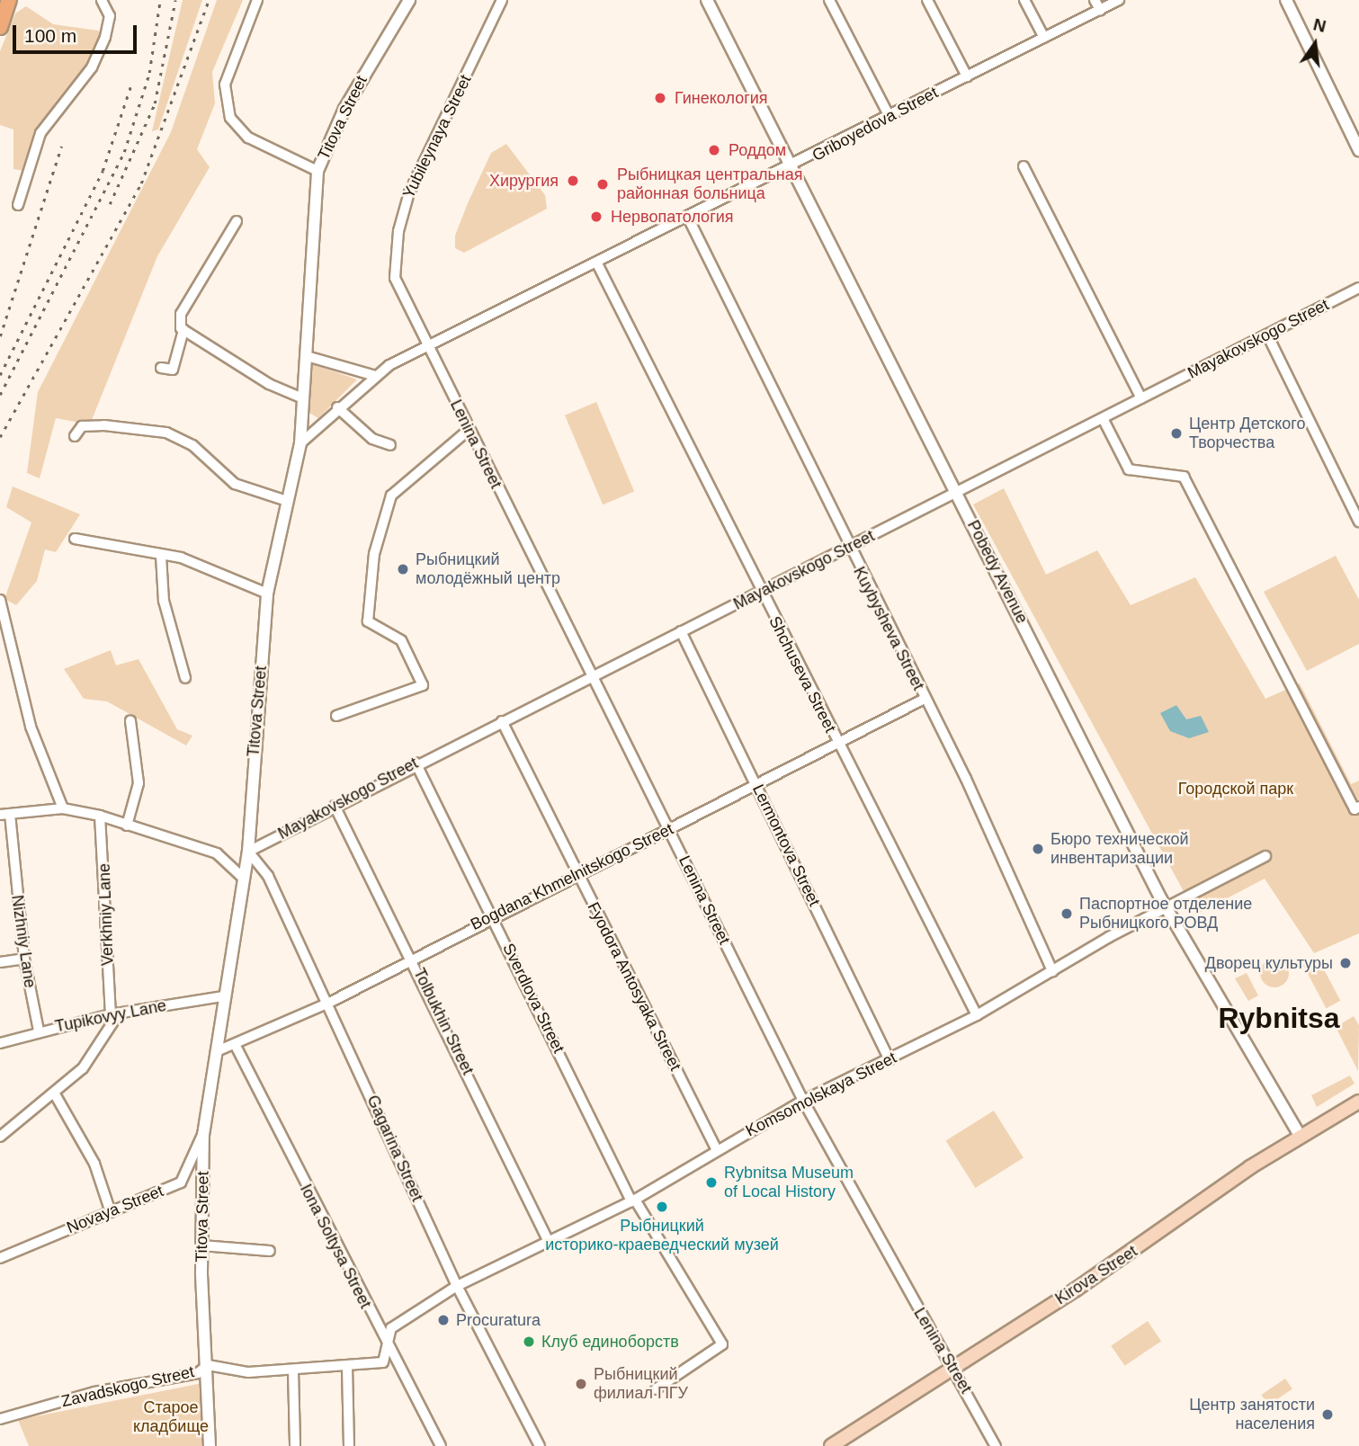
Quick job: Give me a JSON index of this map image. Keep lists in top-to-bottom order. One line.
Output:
{"streets":{"main road":["Kirova Street"],"street":["Titova Street","Griboyedova Street","Yubileynaya Street","Mayakovskogo Street","Lenina Street","Pobedy Avenue","Kuybysheva Street","Shchuseva Street","Lermontova Street","Bogdana Khmelnitskogo Street","Verkhniy Lane","Nizhniy Lane","Fyodora Antosyaka Street","Sverdlova Street","Tupikovyy Lane","Tolbukhin Street","Komsomolskaya Street","Gagarina Street","Novaya Street","Iona Soltysa Street","Zavadskogo Street"]},"crossings":[["Titova Street","Griboyedova Street"],["Titova Street","Mayakovskogo Street"],["Titova Street","Bogdana Khmelnitskogo Street"],["Titova Street","Tupikovyy Lane"],["Titova Street","Gagarina Street"],["Titova Street","Novaya Street"],["Titova Street","Zavadskogo Street"],["Griboyedova Street","Yubileynaya Street"],["Griboyedova Street","Lenina Street"],["Griboyedova Street","Pobedy Avenue"],["Griboyedova Street","Kuybysheva Street"],["Griboyedova Street","Shchuseva Street"],["Yubileynaya Street","Lenina Street"],["Mayakovskogo Street","Lenina Street"],["Mayakovskogo Street","Pobedy Avenue"],["Mayakovskogo Street","Kuybysheva Street"],["Mayakovskogo Street","Shchuseva Street"],["Mayakovskogo Street","Lermontova Street"],["Mayakovskogo Street","Fyodora Antosyaka Street"],["Mayakovskogo Street","Sverdlova Street"],["Mayakovskogo Street","Tolbukhin Street"],["Mayakovskogo Street","Gagarina Street"],["Lenina Street","Bogdana Khmelnitskogo Street"],["Lenina Street","Komsomolskaya Street"],["Lenina Street","Kirova Street"],["Pobedy Avenue","Komsomolskaya Street"],["Pobedy Avenue","Kirova Street"],["Kuybysheva Street","Bogdana Khmelnitskogo Street"],["Kuybysheva Street","Komsomolskaya Street"],["Shchuseva Street","Bogdana Khmelnitskogo Street"],["Shchuseva Street","Komsomolskaya Street"],["Lermontova Street","Bogdana Khmelnitskogo Street"],["Lermontova Street","Komsomolskaya Street"],["Bogdana Khmelnitskogo Street","Fyodora Antosyaka Street"],["Bogdana Khmelnitskogo Street","Sverdlova Street"],["Bogdana Khmelnitskogo Street","Tolbukhin Street"],["Bogdana Khmelnitskogo Street","Gagarina Street"],["Bogdana Khmelnitskogo Street","Iona Soltysa Street"],["Verkhniy Lane","Tupikovyy Lane"],["Nizhniy Lane","Tupikovyy Lane"],["Fyodora Antosyaka Street","Komsomolskaya Street"],["Sverdlova Street","Komsomolskaya Street"],["Tolbukhin Street","Komsomolskaya Street"],["Komsomolskaya Street","Gagarina Street"],["Komsomolskaya Street","Iona Soltysa Street"]],"districts":["Rybnitsa"],"parks":["Городской парк","Старое кладбище"],"places":["Гинекология","Роддом","Хирургия","Рыбницкая центральная районная больница","Нервопатология","Центр Детского Творчества","Рыбницкий молодёжный центр","Бюро технической инвентаризации","Паспортное отделение Рыбницкого РОВД","Дворец культуры","Rybnitsa Museum of Local History","Рыбницкий историко-краеведческий музей","Procuratura","Клуб единоборств","Рыбницкий филиал ПГУ","Центр занятости населения"],"scale_bar":"100 m","north":"top"}
